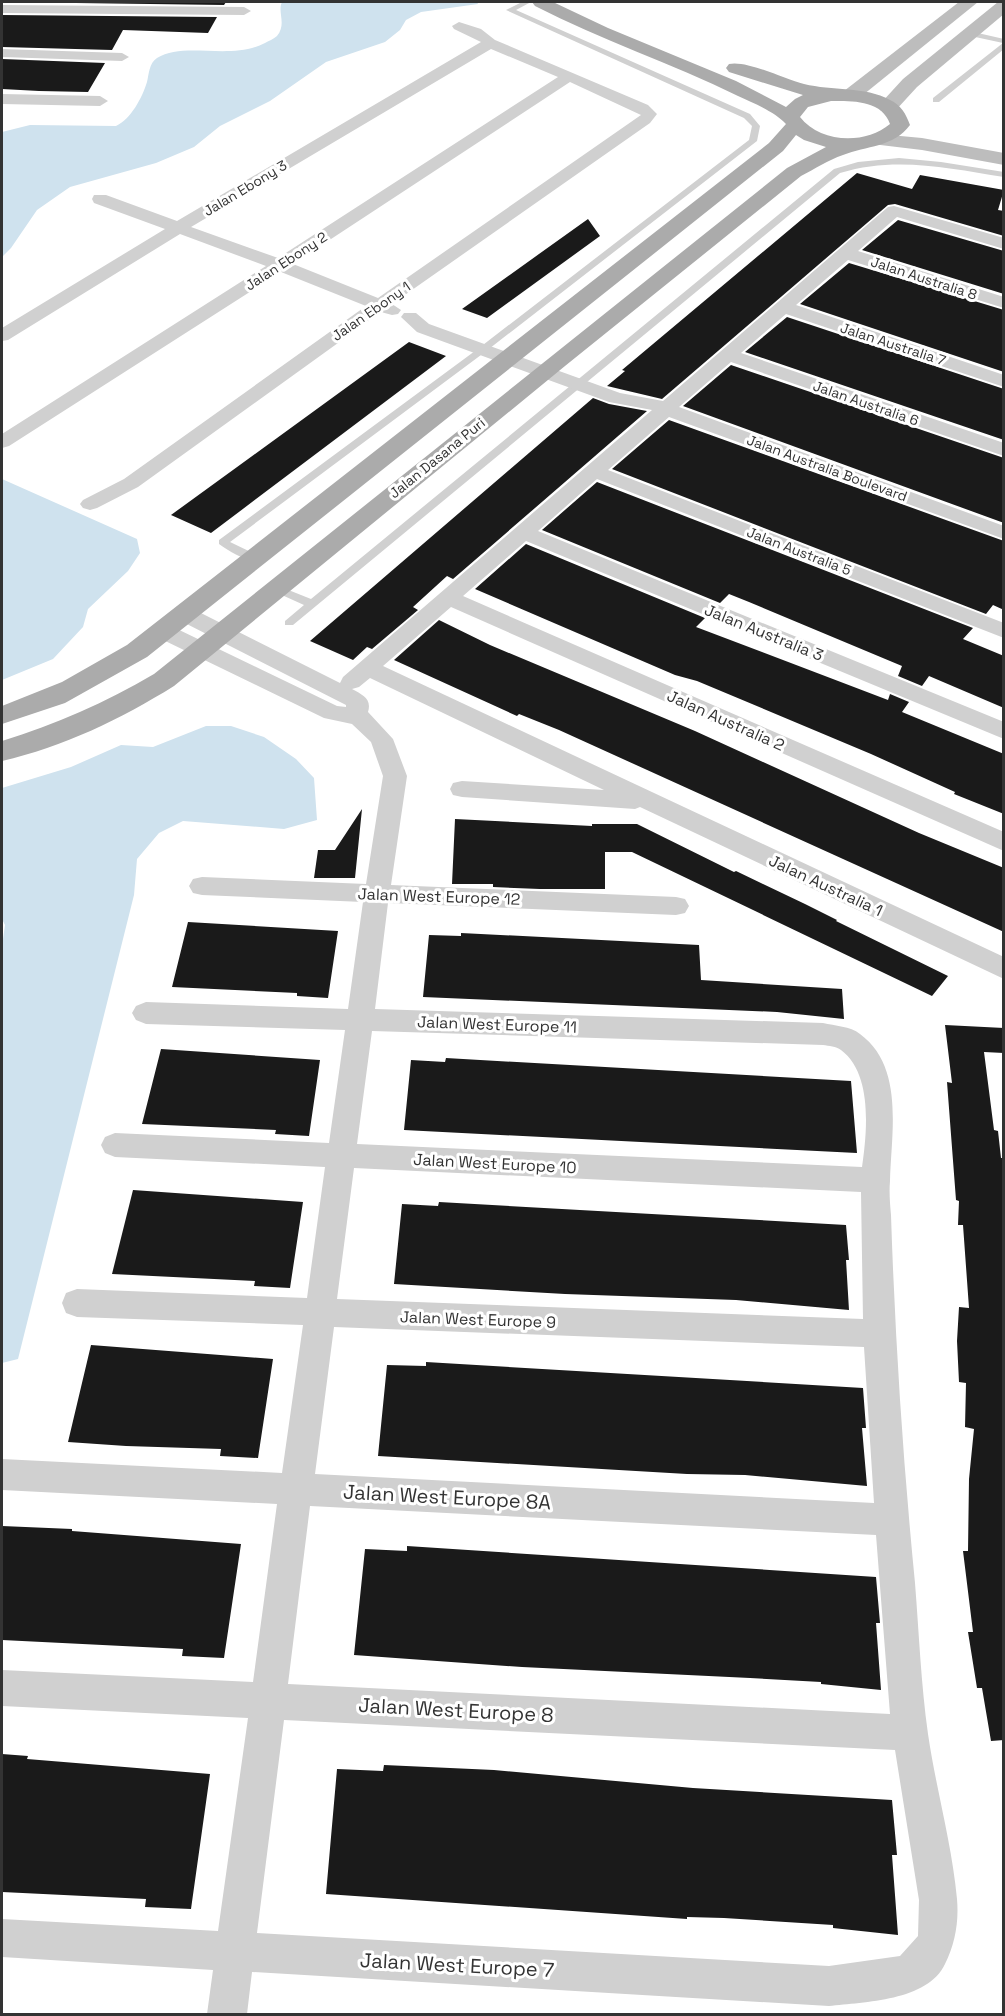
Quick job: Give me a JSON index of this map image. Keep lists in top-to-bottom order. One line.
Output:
{"streets":{"main road":["Jalan Dasana Puri"],"street":["Jalan Ebony 3","Jalan Ebony 2","Jalan Australia 8","Jalan Ebony 1","Jalan Australia 7","Jalan Australia 6","Jalan Australia Boulevard","Jalan Australia 5","Jalan Australia 3","Jalan Australia 2","Jalan Australia 1","Jalan West Europe 12","Jalan West Europe 11","Jalan West Europe 10","Jalan West Europe 9","Jalan West Europe 8A","Jalan West Europe 8","Jalan West Europe 7"]},"crossings":[["Jalan Ebony 3","Jalan Australia Boulevard"],["Jalan Ebony 2","Jalan Ebony 1"],["Jalan Ebony 2","Jalan Australia Boulevard"],["Jalan Ebony 1","Jalan Australia Boulevard"],["Jalan Dasana Puri","Jalan Australia Boulevard"],["Jalan Australia 2","Jalan Australia 1"],["Jalan West Europe 11","Jalan West Europe 10"],["Jalan West Europe 8","Jalan West Europe 7"]]}
